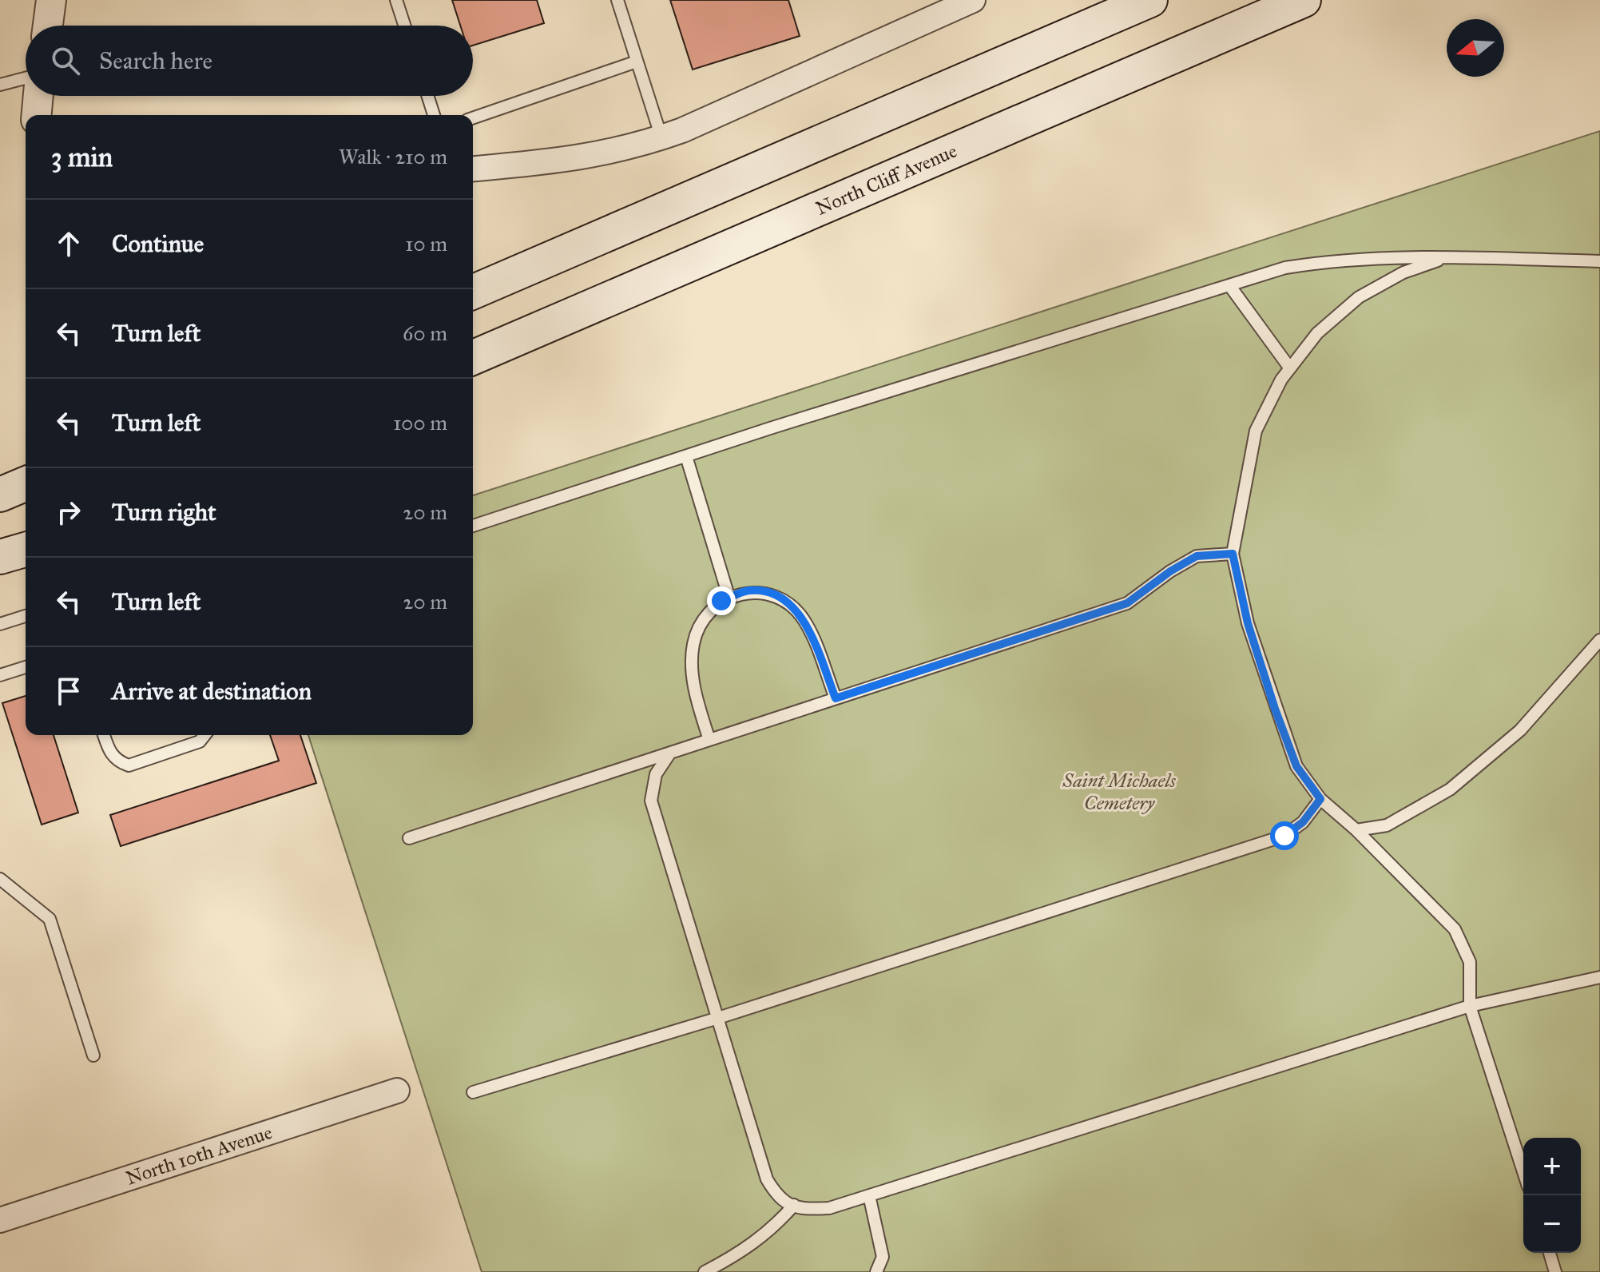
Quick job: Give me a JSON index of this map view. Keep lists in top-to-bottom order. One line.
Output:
{"streets":{"main road":["North Cliff Avenue"],"street":["North 10th Avenue"]},"parks":["Saint Michaels Cemetery"],"north":"left","page":{"search":"Search here","heading":["3 min","Walk · 210 m"],"list":[["Continue","10 m"],["Turn left","60 m"],["Turn left","100 m"],["Turn right","20 m"],["Turn left","20 m"],"Arrive at destination"],"map_buttons":["+","−"]}}
